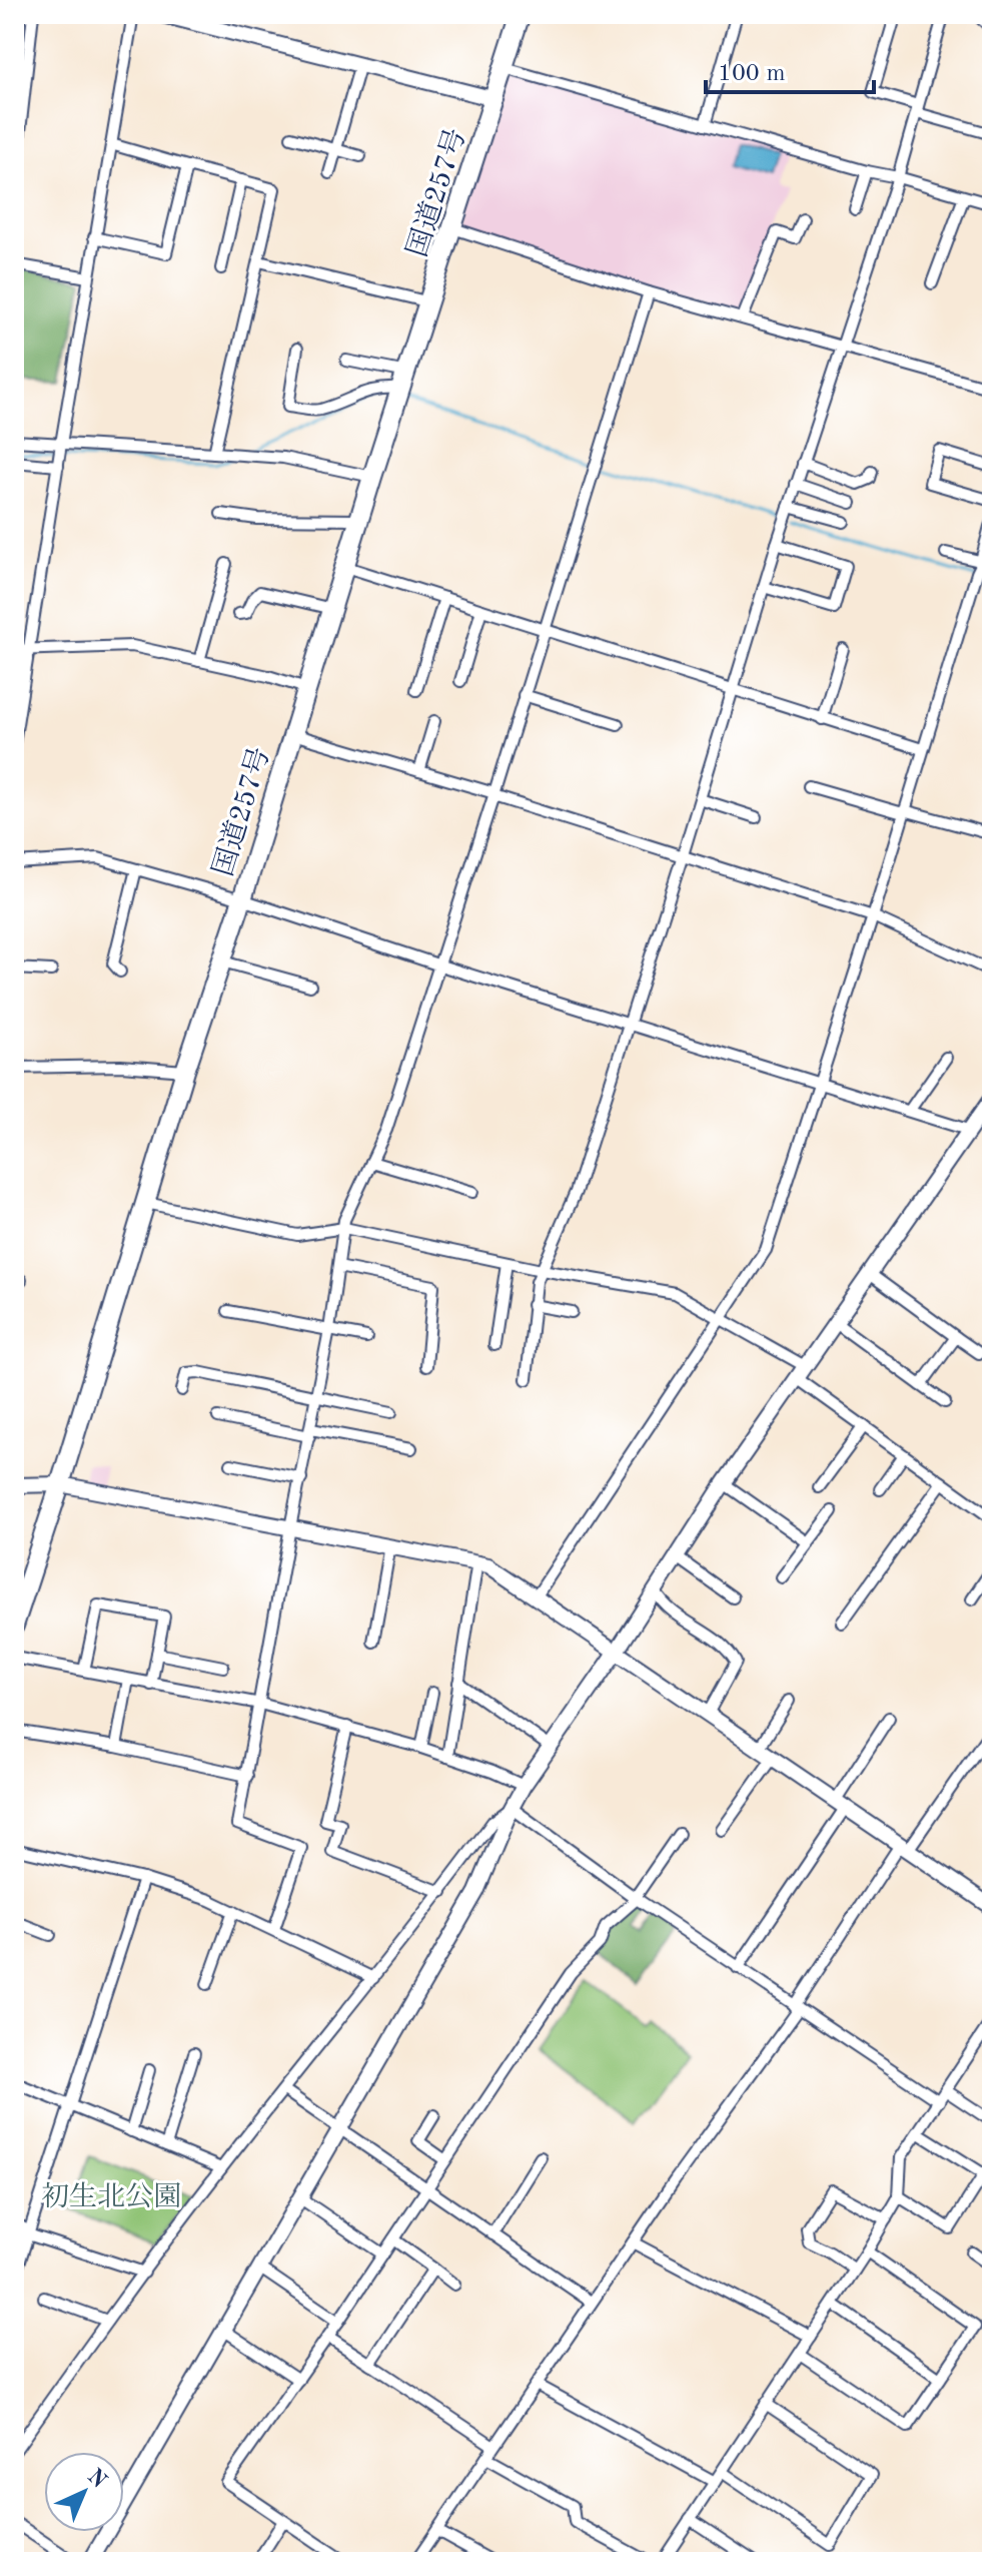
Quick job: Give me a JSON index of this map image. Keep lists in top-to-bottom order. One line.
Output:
{"streets":{"highway":["国道257号"]},"parks":["初生北公園"],"scale_bar":"100 m","north":"top right"}
